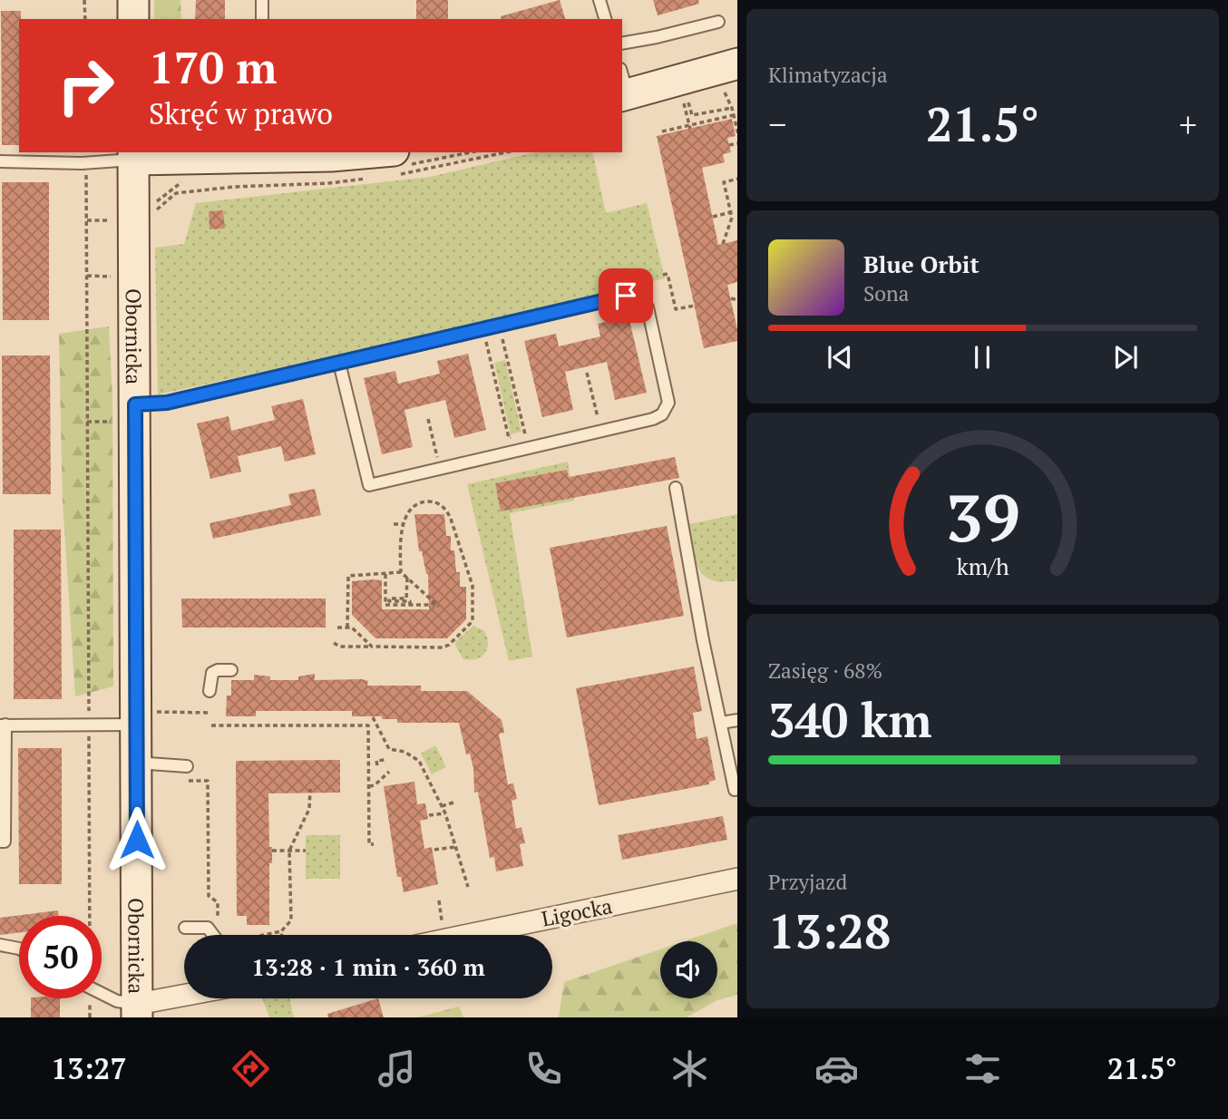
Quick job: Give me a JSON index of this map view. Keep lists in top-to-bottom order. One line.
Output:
{"streets":{"main road":["Obornicka"],"street":["Ligocka"]},"page":{"tile":["Klimatyzacja",["Zasięg · 68%","340 km"],["Przyjazd","13:28"]],"turn":["170 m","Skręć w prawo"],"heat":["−","21.5°","+"],"song":["Blue Orbit","Sona"],"limit":"50","trip":"13:28 · 1 min · 360 m","tabs":["13:27","21.5°"],"gauge":["39","km/h"]}}
